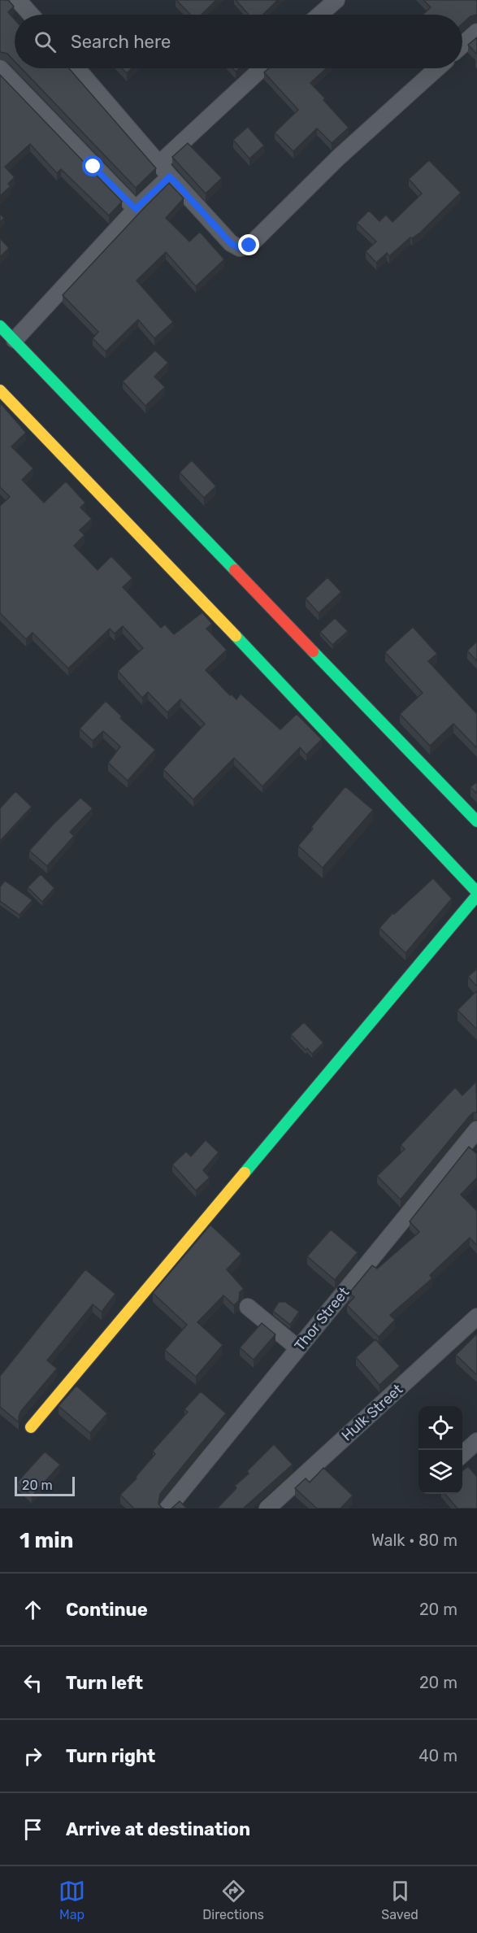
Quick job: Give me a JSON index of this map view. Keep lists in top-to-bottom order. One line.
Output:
{"streets":{"street":["Thor Street","Hulk Street"]},"scale_bar":"20 m","page":{"search":"Search here","scale":"20 m","heading":["1 min","Walk · 80 m"],"list":[["Continue","20 m"],["Turn left","20 m"],["Turn right","40 m"],"Arrive at destination"],"nav":["Map","Directions","Saved"]}}
